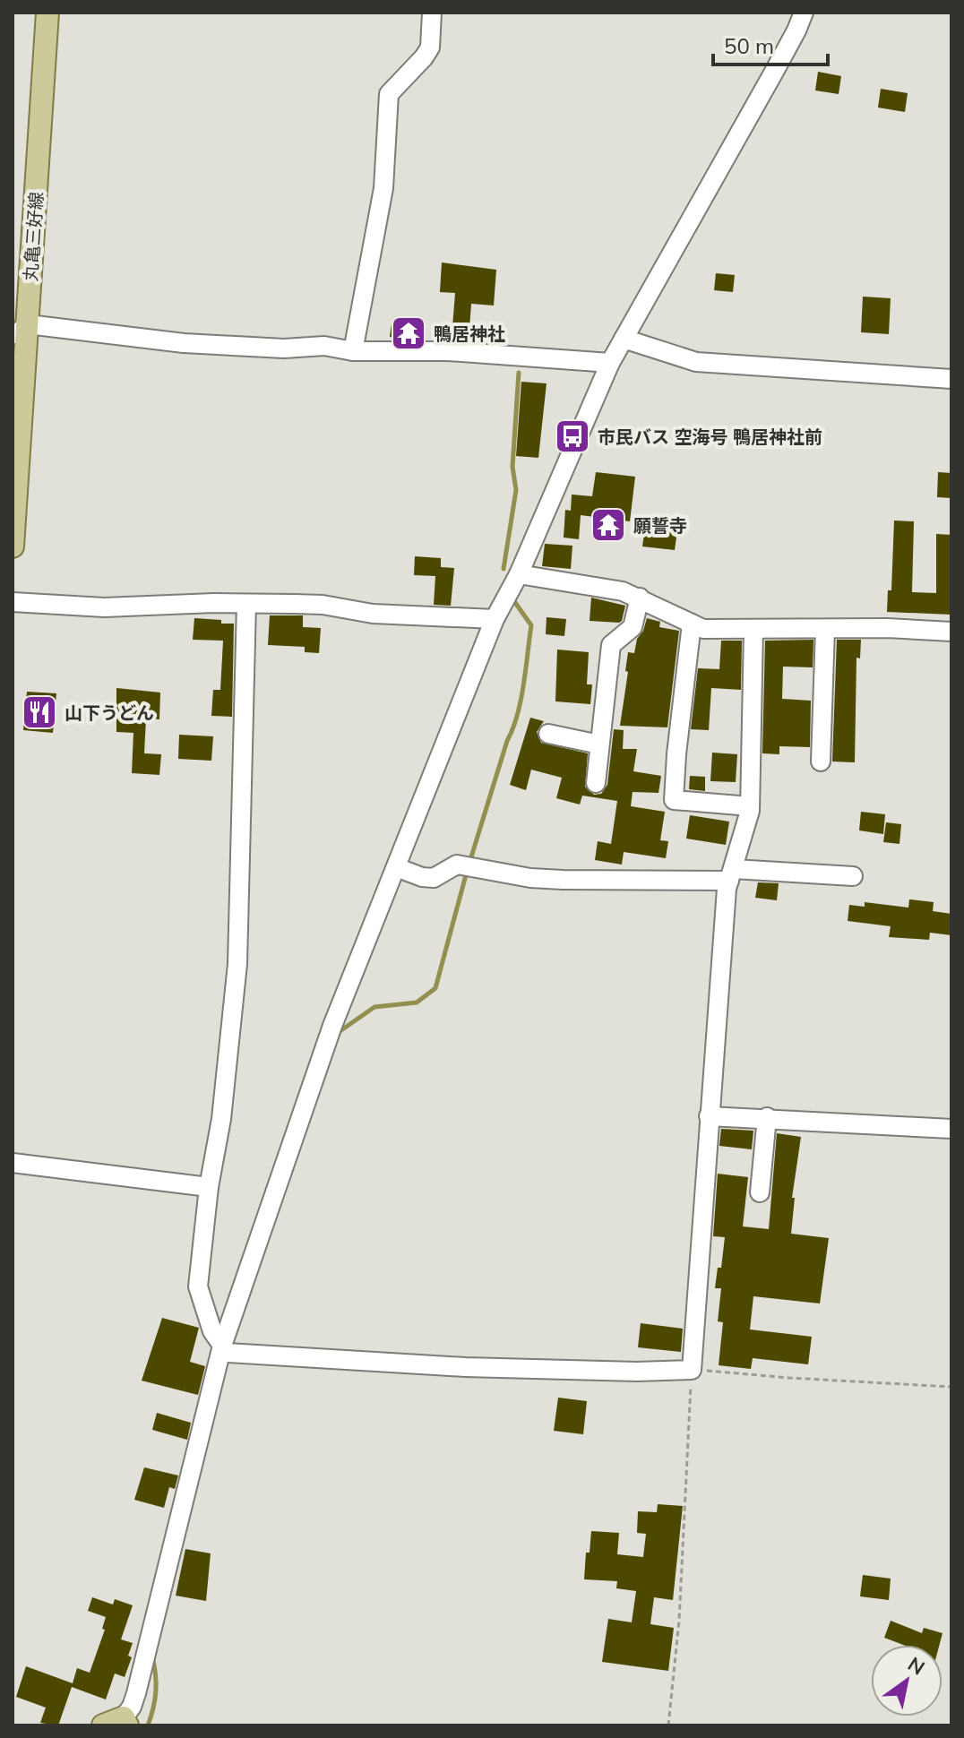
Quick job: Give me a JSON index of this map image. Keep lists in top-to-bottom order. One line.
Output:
{"streets":{"main road":["丸亀三好線"]},"places":{"temple":["鴨居神社","願誓寺"],"bus stop":["市民バス 空海号 鴨居神社前"],"restaurant":["山下うどん"]},"scale_bar":"50 m","north":"top right"}
